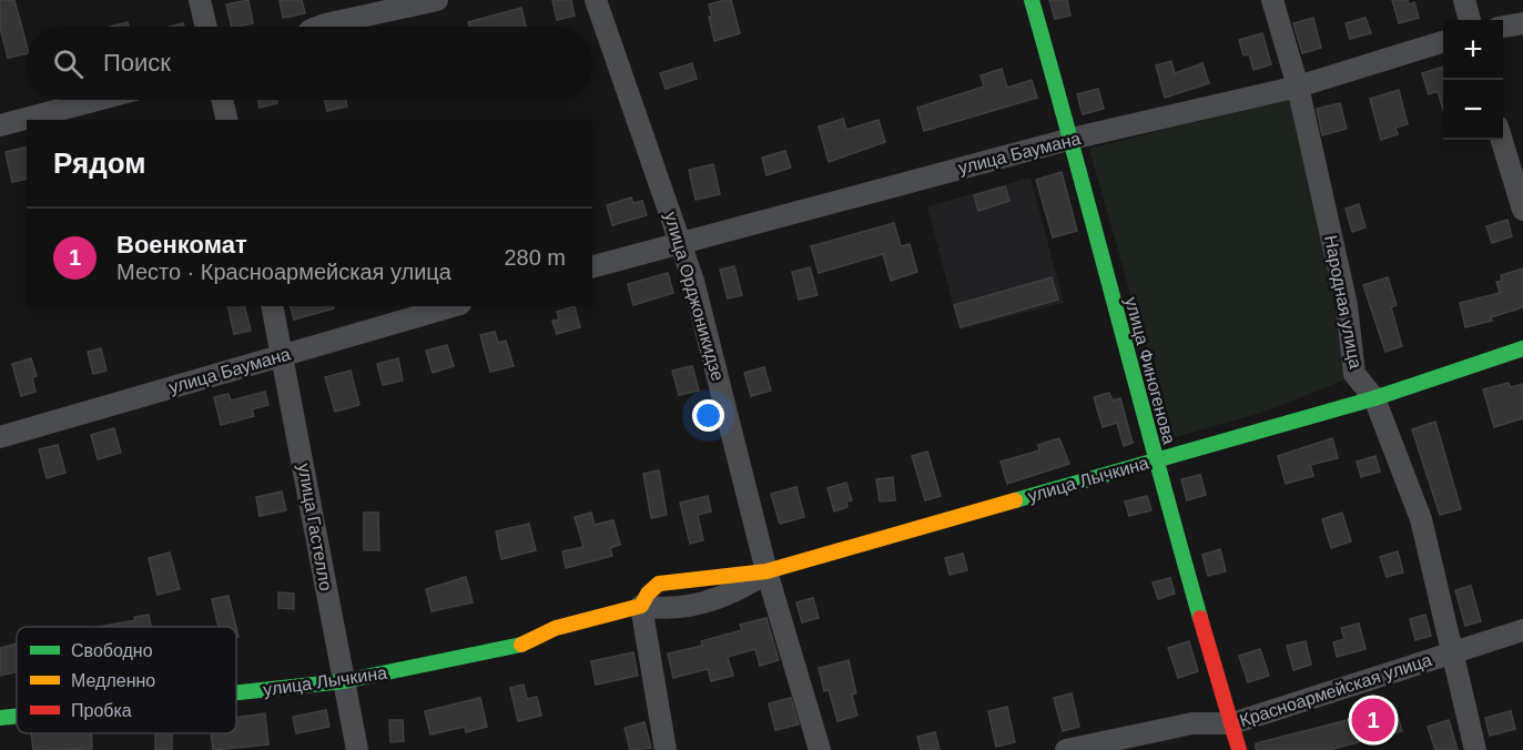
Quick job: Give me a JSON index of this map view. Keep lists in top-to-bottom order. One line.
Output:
{"streets":{"street":["улица Баумана","улица Орджоникидзе","Народная улица","улица Финогенова","улица Лычкина","улица Гастелло","Красноармейская улица"]},"crossings":[["улица Баумана","улица Орджоникидзе"],["улица Баумана","Народная улица"],["улица Баумана","улица Финогенова"],["улица Баумана","улица Гастелло"],["улица Орджоникидзе","улица Лычкина"],["Народная улица","улица Лычкина"],["Народная улица","Красноармейская улица"],["улица Финогенова","улица Лычкина"],["улица Финогенова","Красноармейская улица"],["улица Лычкина","улица Гастелло"]],"legend":["Свободно","Медленно","Пробка"],"page":{"map_buttons":["+","−"],"search":"Поиск","heading":"Рядом","list":[{"mark":"1","name":"Военкомат","note":"Место · Красноармейская улица","value":"280 m"}],"pins":"1"}}
